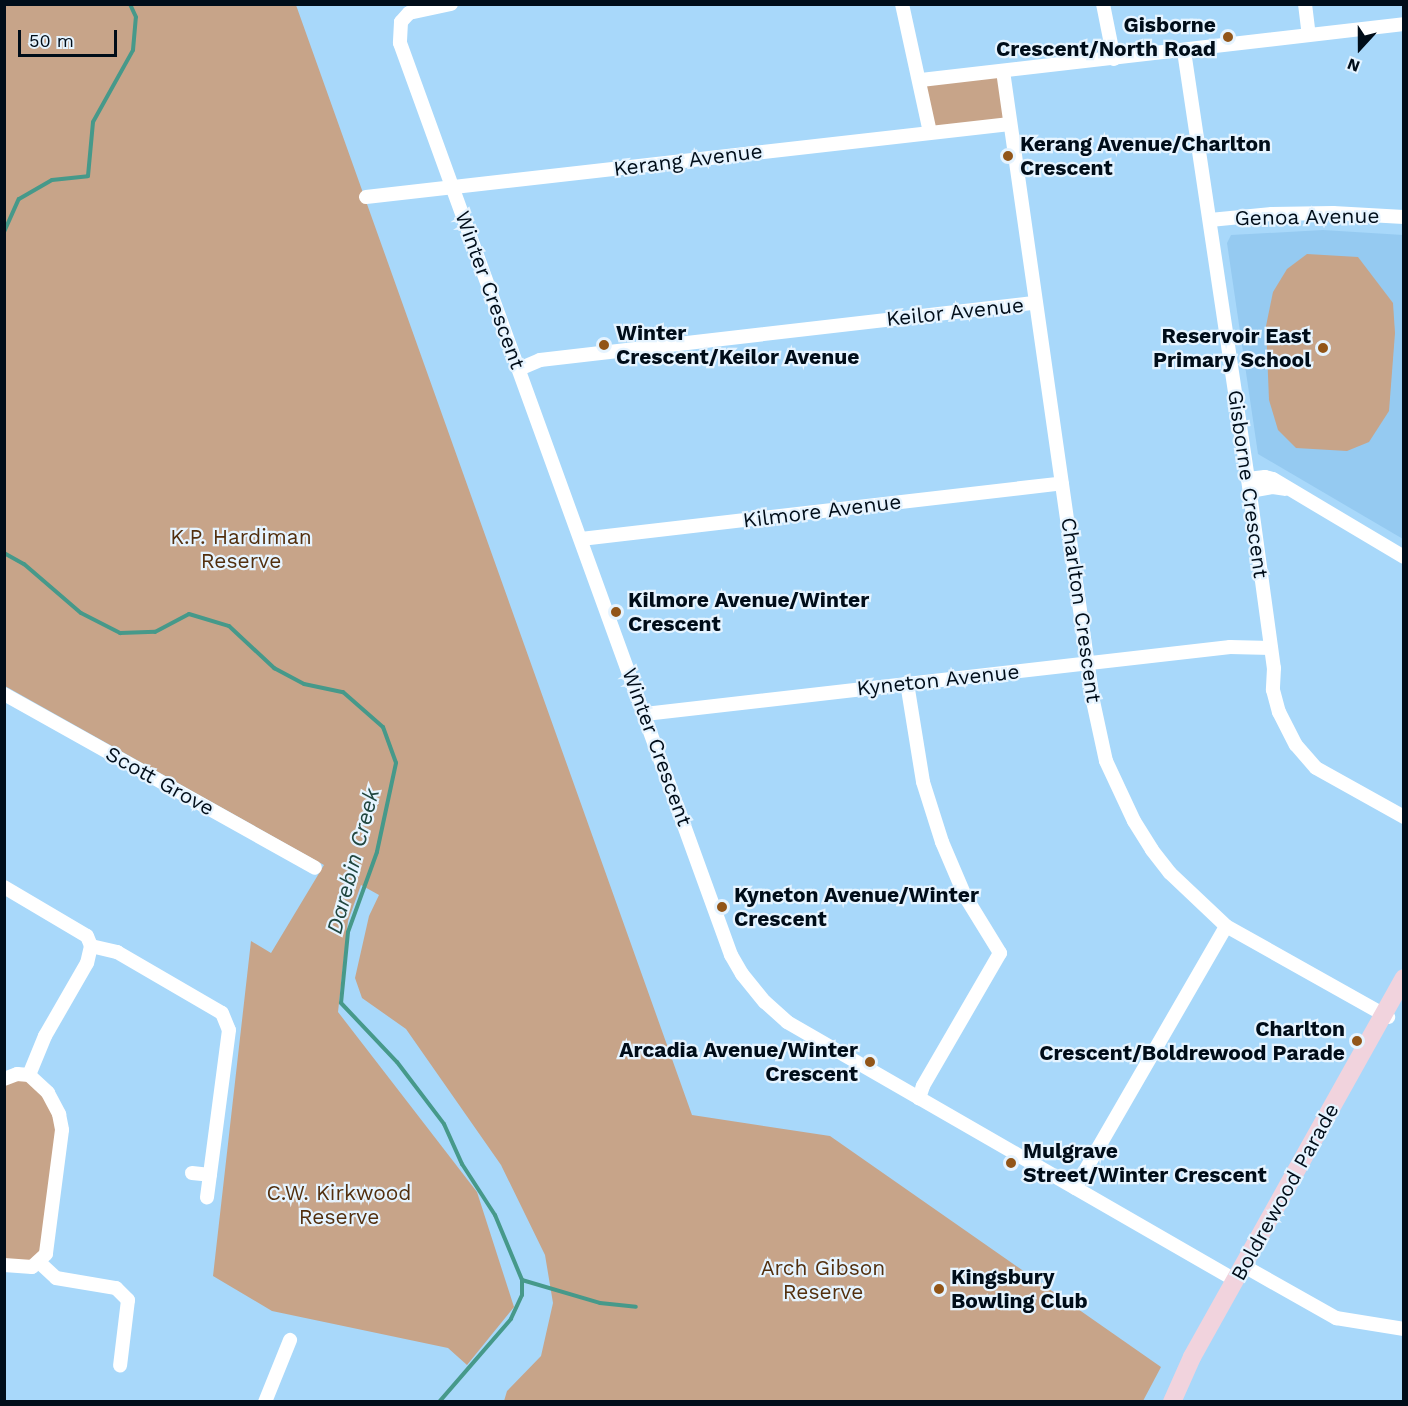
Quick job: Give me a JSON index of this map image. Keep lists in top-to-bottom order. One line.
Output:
{"streets":{"main road":["Boldrewood Parade"],"street":["Kerang Avenue","Genoa Avenue","Winter Crescent","Keilor Avenue","Gisborne Crescent","Kilmore Avenue","Charlton Crescent","Kyneton Avenue","Scott Grove"]},"crossings":[["Kerang Avenue","Winter Crescent"],["Kerang Avenue","Charlton Crescent"],["Genoa Avenue","Gisborne Crescent"],["Winter Crescent","Keilor Avenue"],["Winter Crescent","Kilmore Avenue"],["Winter Crescent","Kyneton Avenue"],["Winter Crescent","Boldrewood Parade"],["Keilor Avenue","Charlton Crescent"],["Gisborne Crescent","Kyneton Avenue"],["Kilmore Avenue","Charlton Crescent"],["Charlton Crescent","Kyneton Avenue"],["Charlton Crescent","Boldrewood Parade"]],"water":["Darebin Creek"],"parks":["K.P. Hardiman Reserve","C.W. Kirkwood Reserve","Arch Gibson Reserve"],"places":["Gisborne Crescent/North Road","Kerang Avenue/Charlton Crescent","Winter Crescent/Keilor Avenue","Reservoir East Primary School","Kilmore Avenue/Winter Crescent","Kyneton Avenue/Winter Crescent","Charlton Crescent/Boldrewood Parade","Arcadia Avenue/Winter Crescent","Mulgrave Street/Winter Crescent","Kingsbury Bowling Club"],"scale_bar":"50 m","north":"bottom"}
